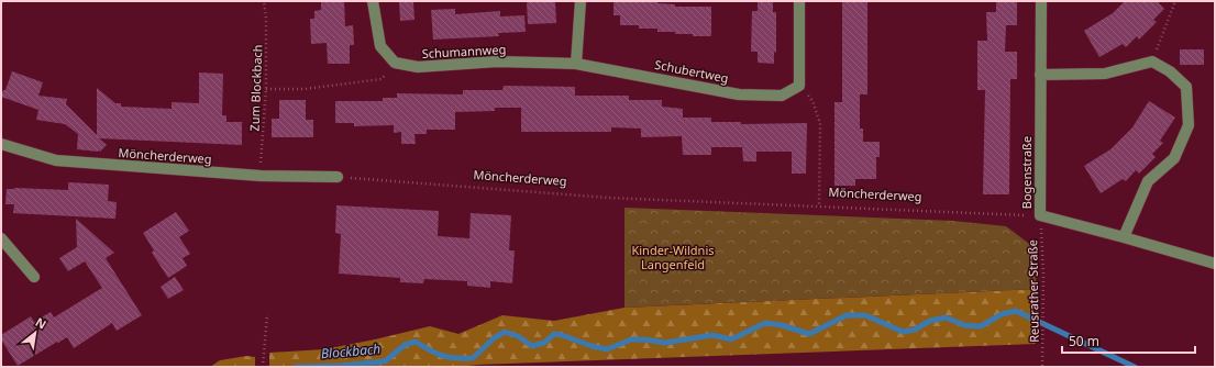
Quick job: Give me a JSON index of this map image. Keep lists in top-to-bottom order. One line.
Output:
{"streets":{"street":["Schumannweg","Schubertweg","Möncherderweg","Bogenstraße"],"path":["Zum Blockbach","Reusrather Straße"]},"crossings":[["Schumannweg","Schubertweg"],["Zum Blockbach","Möncherderweg"],["Möncherderweg","Bogenstraße"],["Möncherderweg","Reusrather Straße"],["Bogenstraße","Reusrather Straße"]],"water":["Blockbach"],"parks":["Kinder-Wildnis Langenfeld"],"scale_bar":"50 m","north":"top right"}
